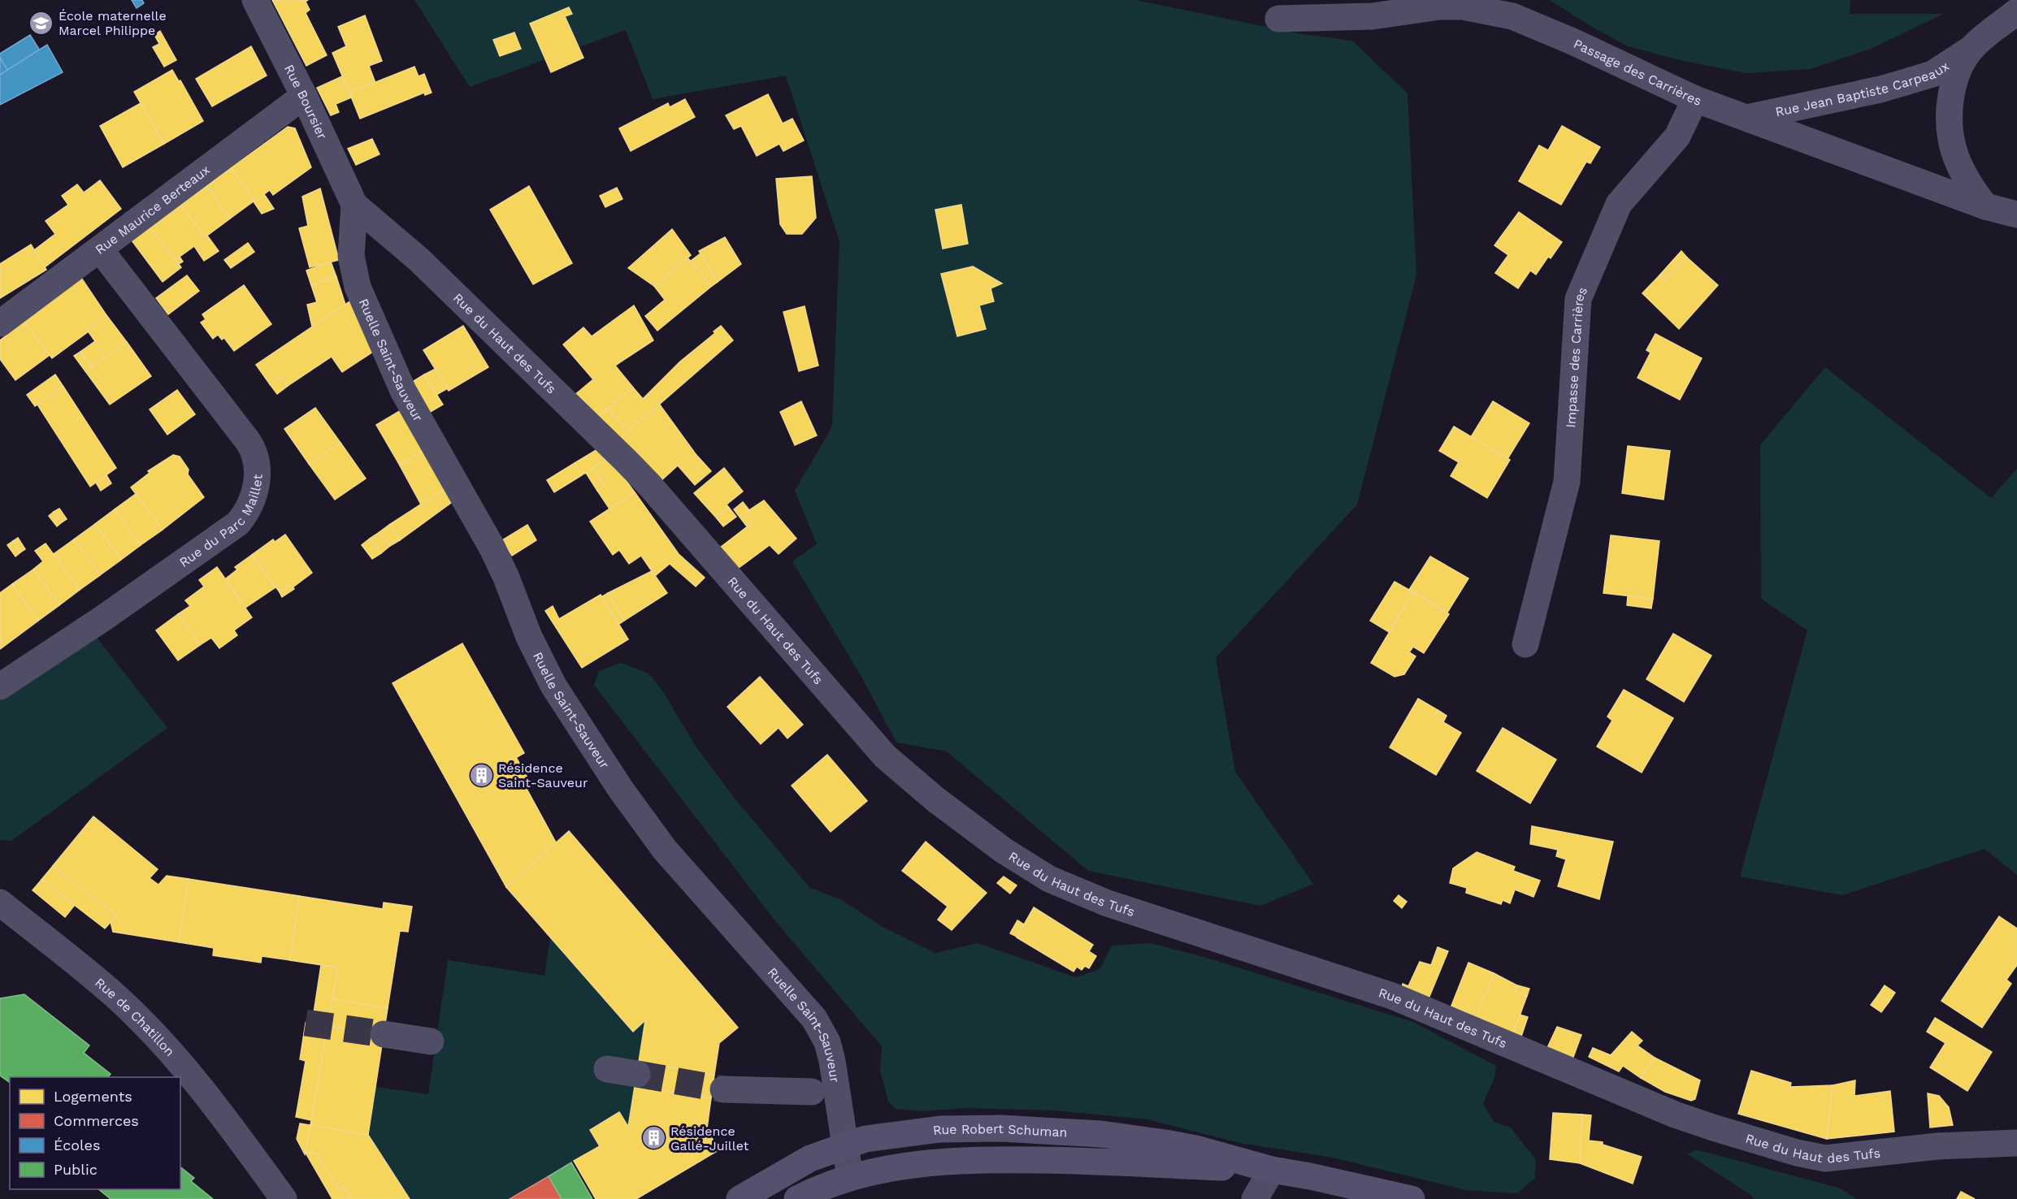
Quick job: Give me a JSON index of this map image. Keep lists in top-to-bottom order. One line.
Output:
{"streets":{"main road":["Rue Robert Schuman"],"street":["Passage des Carrières","Rue Jean Baptiste Carpeaux","Rue Boursier","Rue Maurice Berteaux","Rue du Haut des Tufs","Impasse des Carrières","Ruelle Saint-Sauveur","Rue du Parc Maillet","Rue de Chatillon"]},"crossings":[["Passage des Carrières","Rue Jean Baptiste Carpeaux"],["Passage des Carrières","Impasse des Carrières"],["Rue Boursier","Rue Maurice Berteaux"],["Rue Boursier","Rue du Haut des Tufs"],["Rue Boursier","Ruelle Saint-Sauveur"],["Rue Maurice Berteaux","Rue du Parc Maillet"],["Rue du Haut des Tufs","Ruelle Saint-Sauveur"],["Ruelle Saint-Sauveur","Rue Robert Schuman"]],"places":{"school or university":["École maternelle Marcel Philippe"],"building":["Résidence Saint-Sauveur","Résidence Gallé-Juillet"]},"legend":["Logements","Commerces","Écoles","Public"]}
